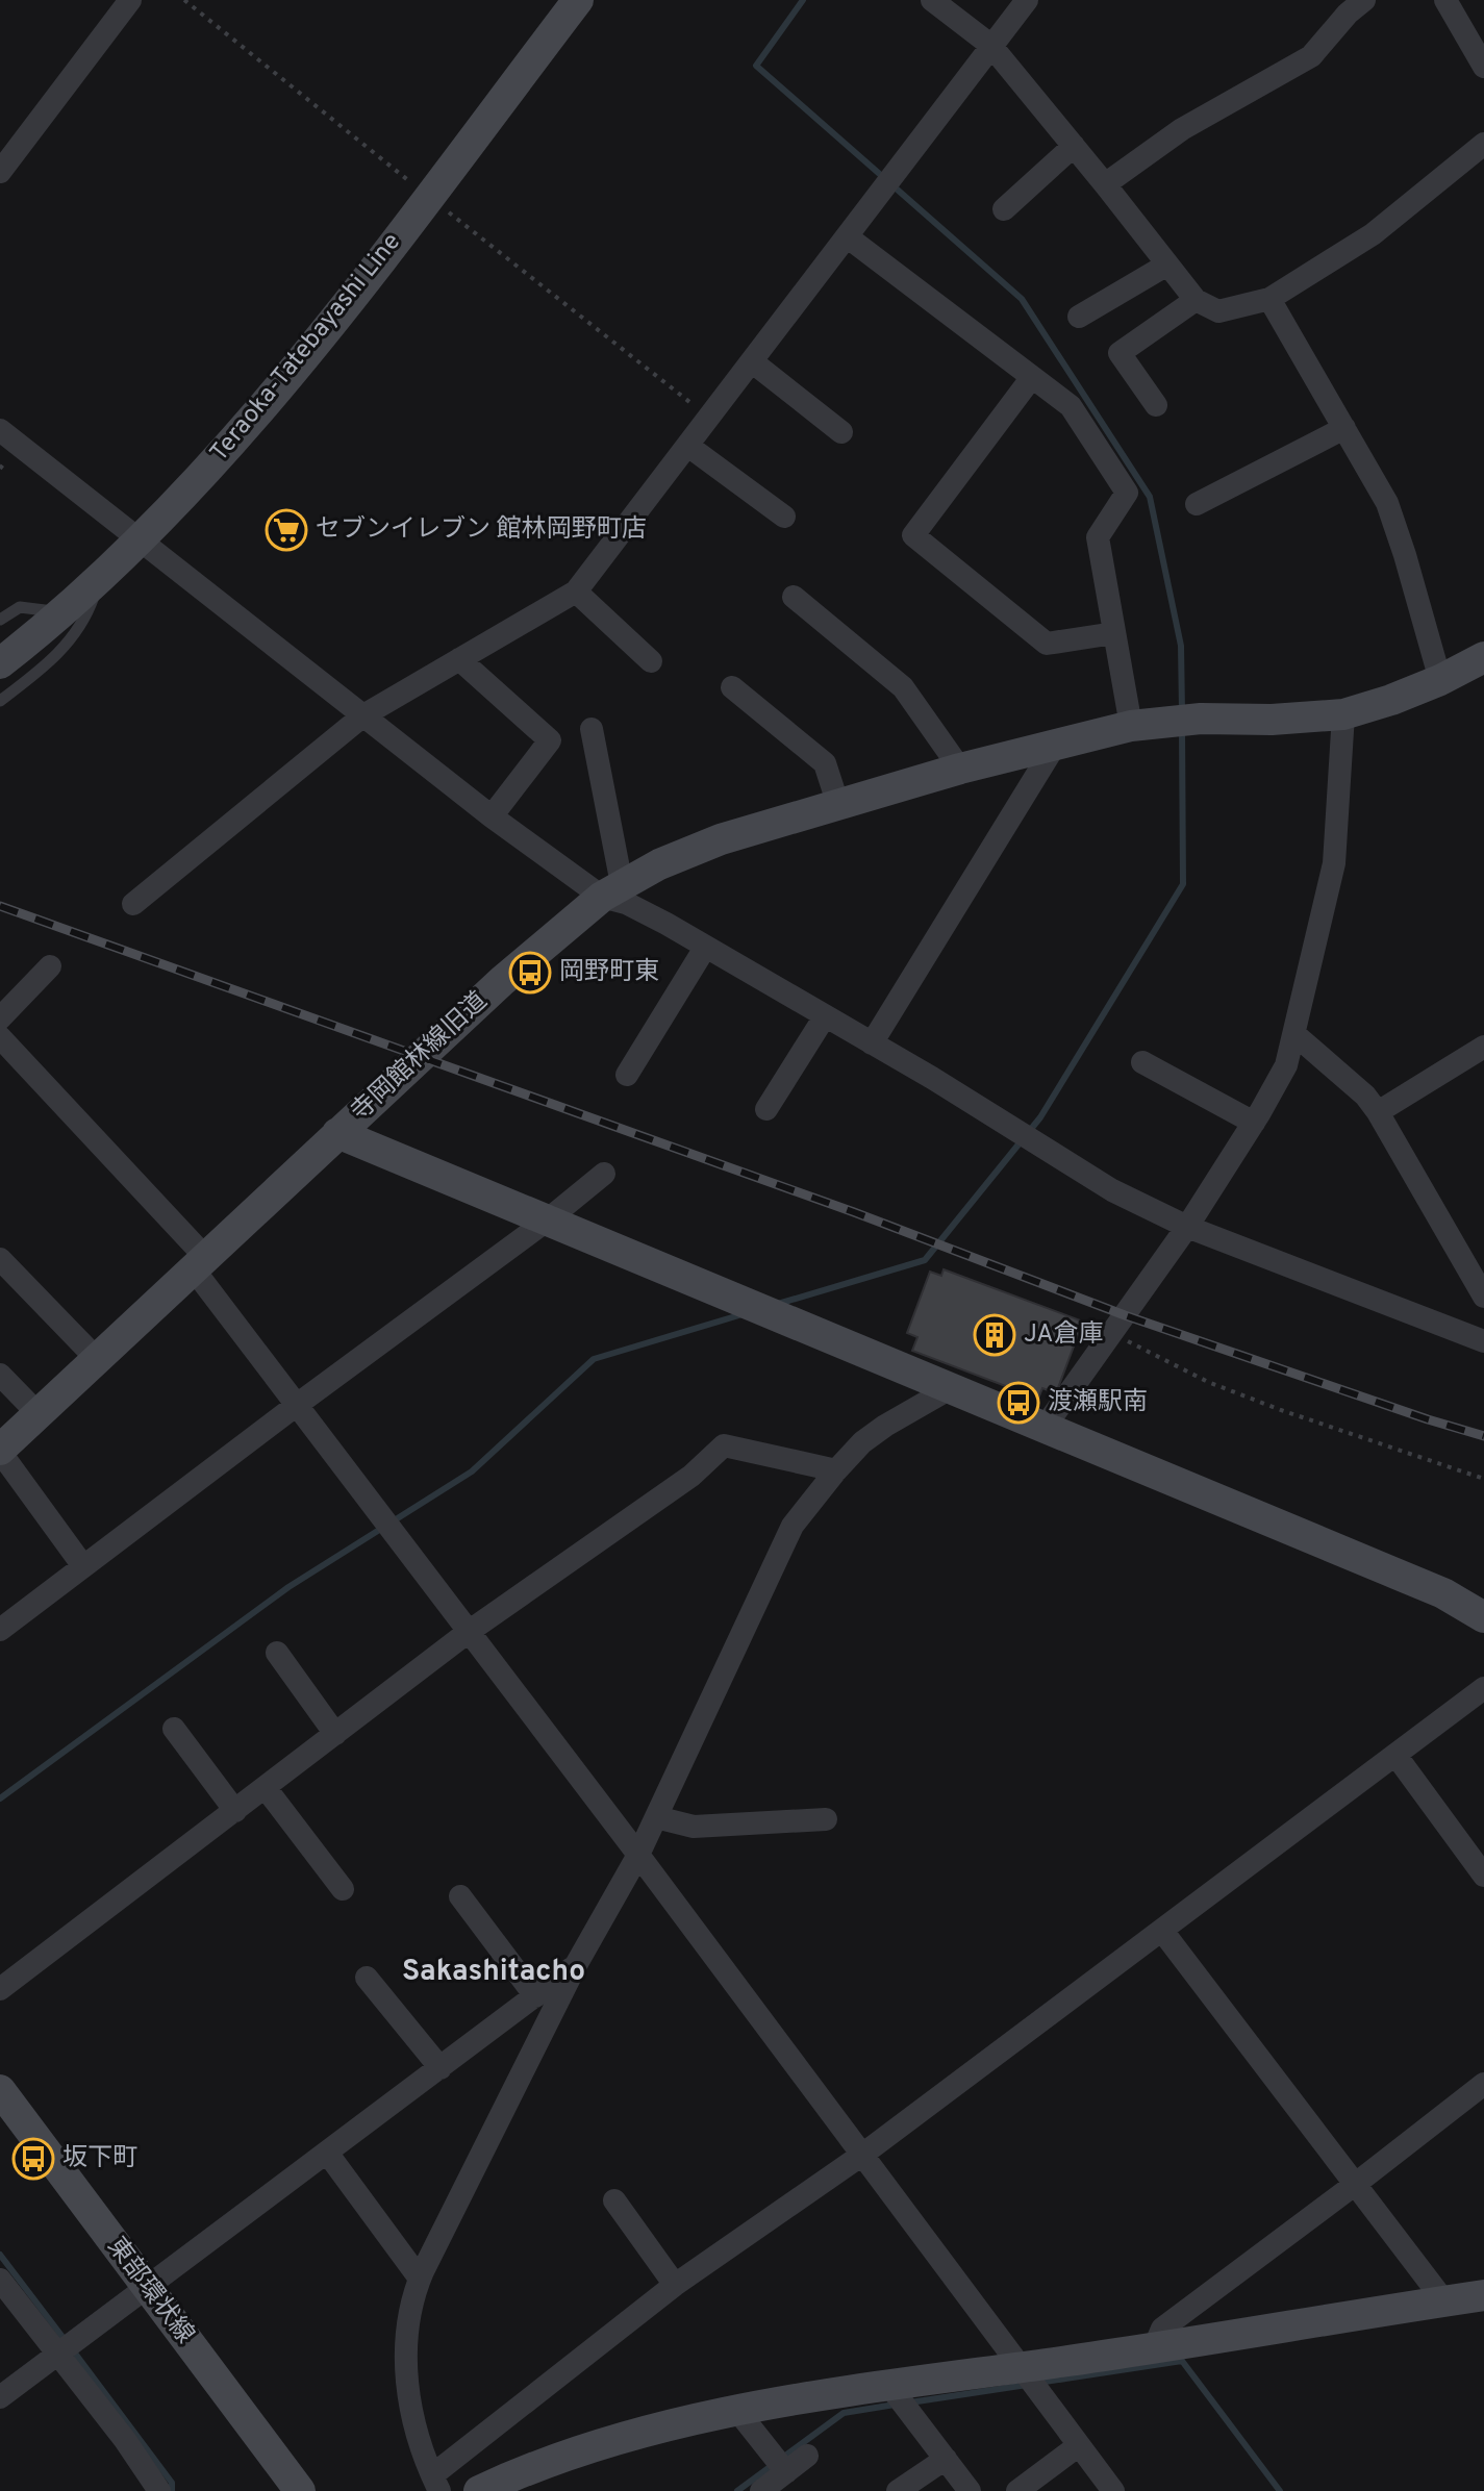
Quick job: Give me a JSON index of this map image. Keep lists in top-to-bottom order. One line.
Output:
{"streets":{"street":["Teraoka-Tatebayashi Line","寺岡館林線旧道","東部環状線"]},"districts":["Sakashitacho"],"places":{"supermarket":["セブンイレブン 館林岡野町店"],"bus stop":["岡野町東","渡瀬駅南","坂下町"],"building":["JA倉庫"]}}
